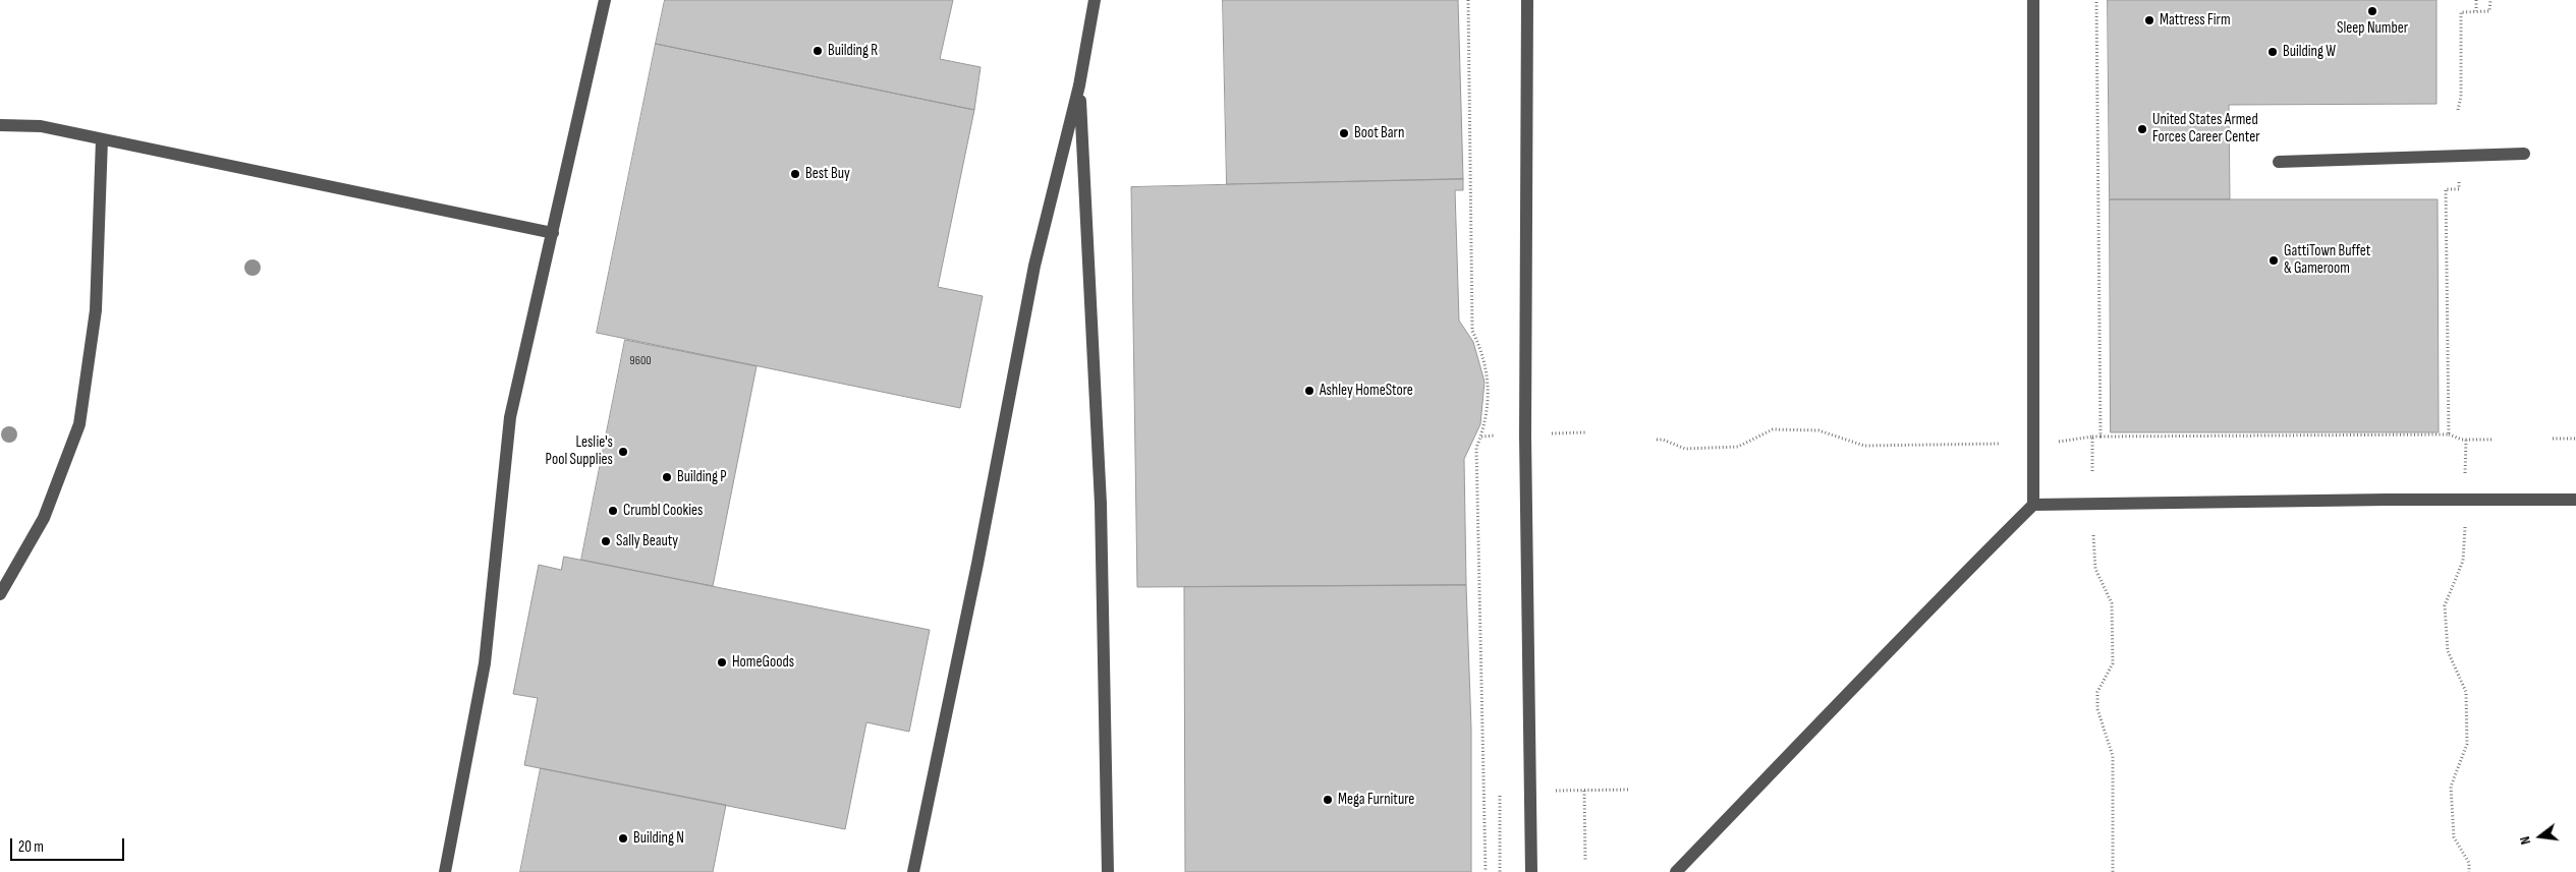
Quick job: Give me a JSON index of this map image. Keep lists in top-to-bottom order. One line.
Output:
{"places":["Sleep Number","Mattress Firm","Building R","Building W","United States Armed Forces Career Center","Boot Barn","Best Buy","GattiTown Buffet & Gameroom","Ashley HomeStore","Leslie's Pool Supplies","Building P","Crumbl Cookies","Sally Beauty","HomeGoods","Mega Furniture","Building N"],"house_numbers":["9600"],"scale_bar":"20 m","north":"left"}
